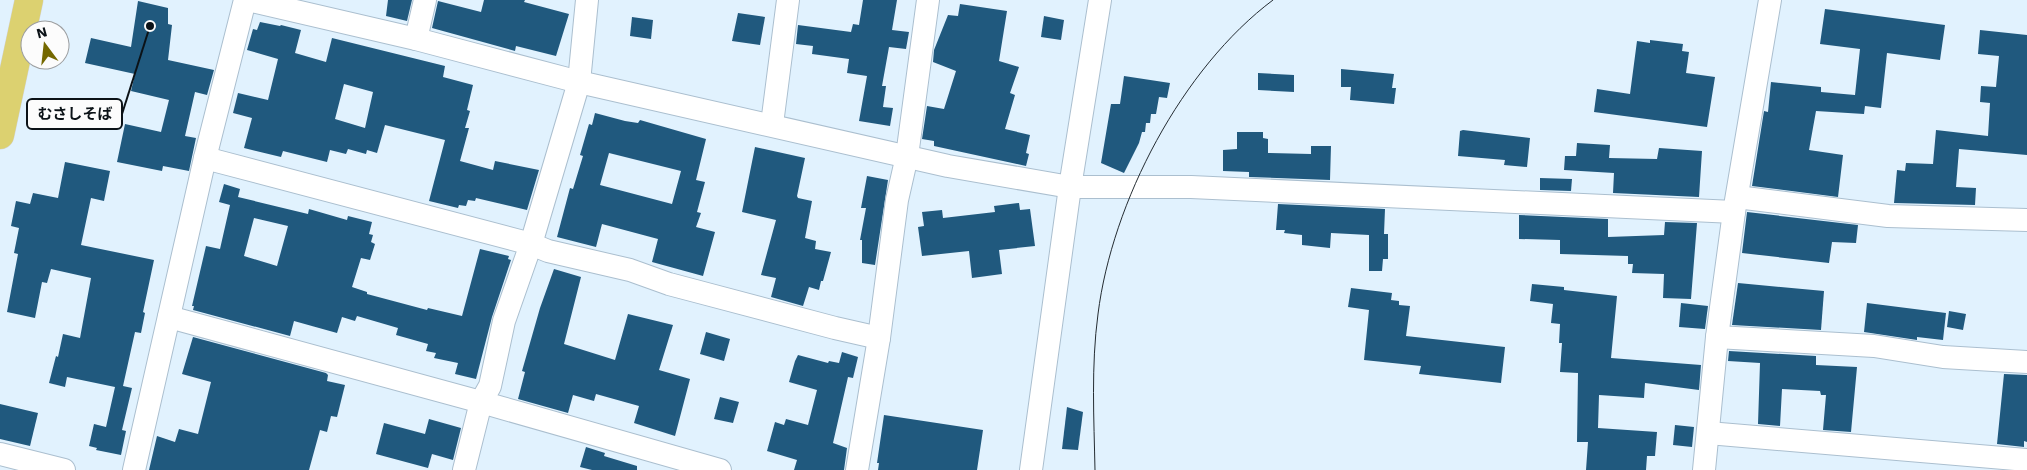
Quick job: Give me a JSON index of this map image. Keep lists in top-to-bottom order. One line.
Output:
{"places":["むさしそば"],"north":"top"}
